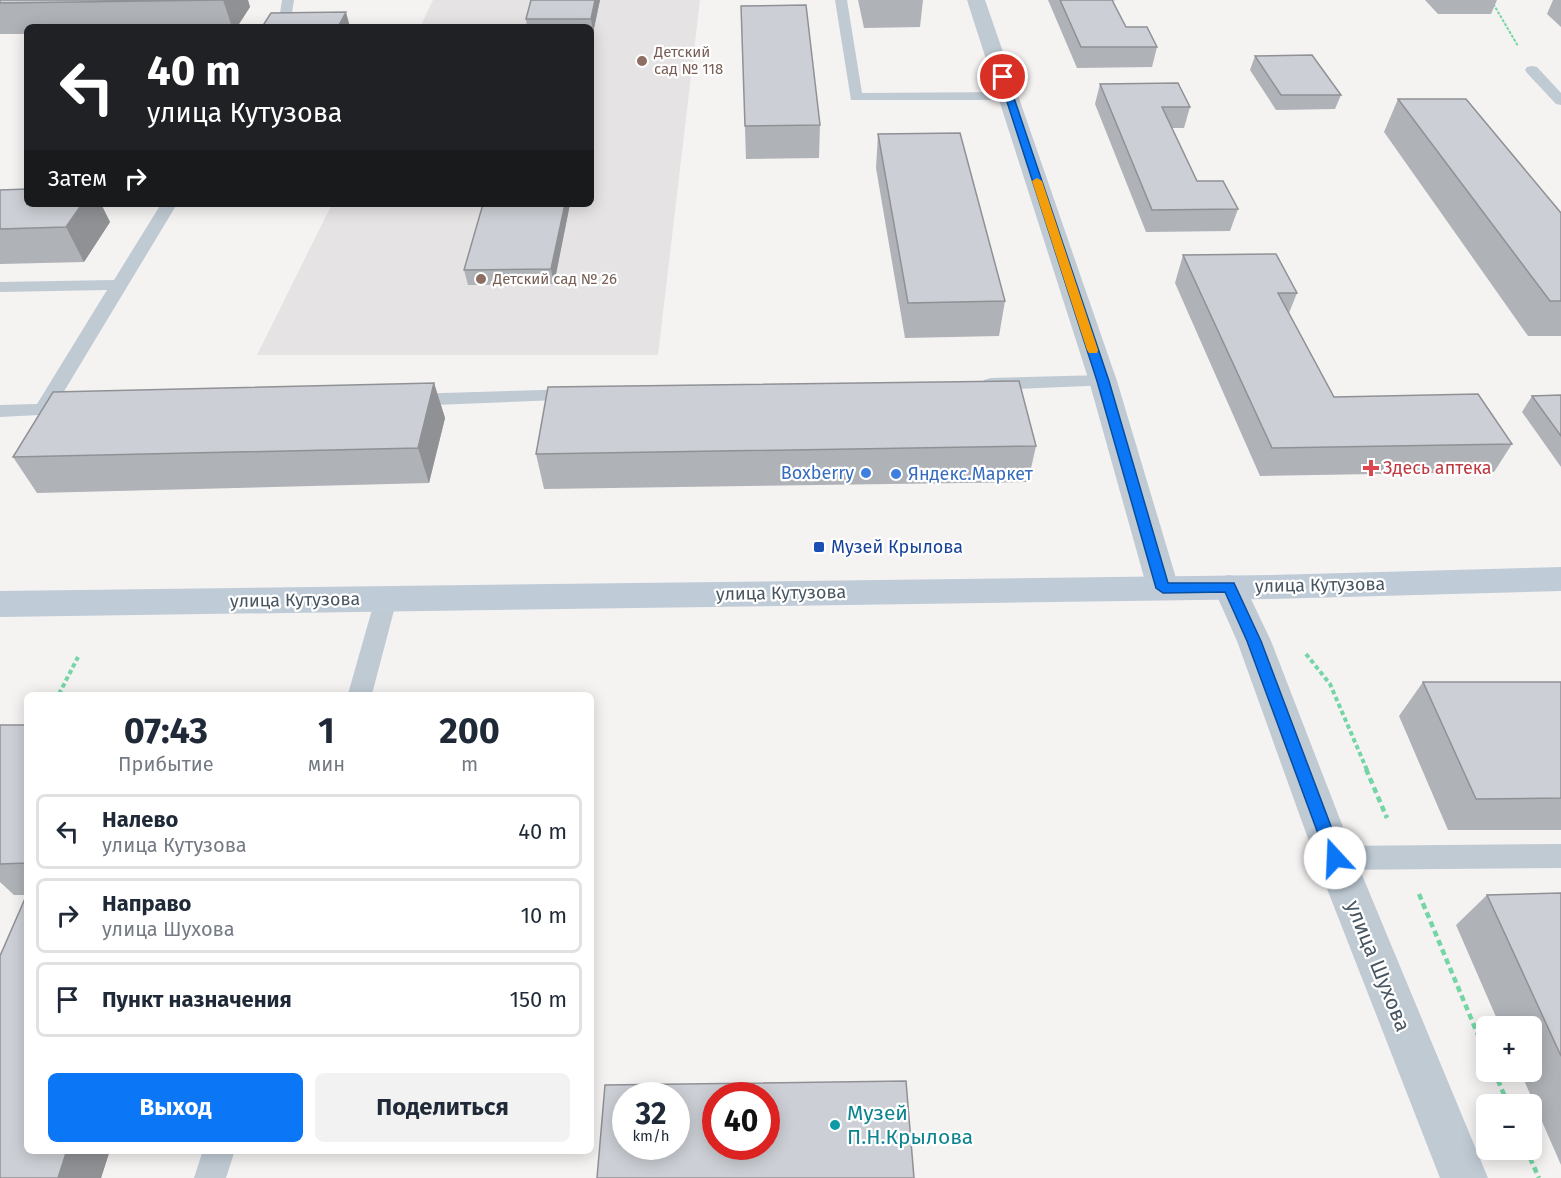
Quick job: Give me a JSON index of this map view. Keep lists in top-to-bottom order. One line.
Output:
{"streets":{"main road":["улица Кутузова"],"street":["улица Шухова"]},"crossings":[["улица Кутузова","улица Шухова"]],"places":{"other":["Детский сад № 118","Детский сад № 26","Boxberry","Яндекс.Маркет","Музей П.Н.Крылова"],"health":["Здесь аптека"],"transit":["Музей Крылова"]},"page":{"turn":["40 m","улица Кутузова"],"then":"Затем","eta":["07:43","Прибытие","1","мин","200","m"],"list":[{"name":"Налево","note":"улица Кутузова","value":"40 m"},{"name":"Направо","note":"улица Шухова","value":"10 m"},{"name":"Пункт назначения","value":"150 m"}],"map_buttons":["+","−"],"buttons":["Выход","Поделиться"],"speed":"32 km/h","limit":"40"}}
